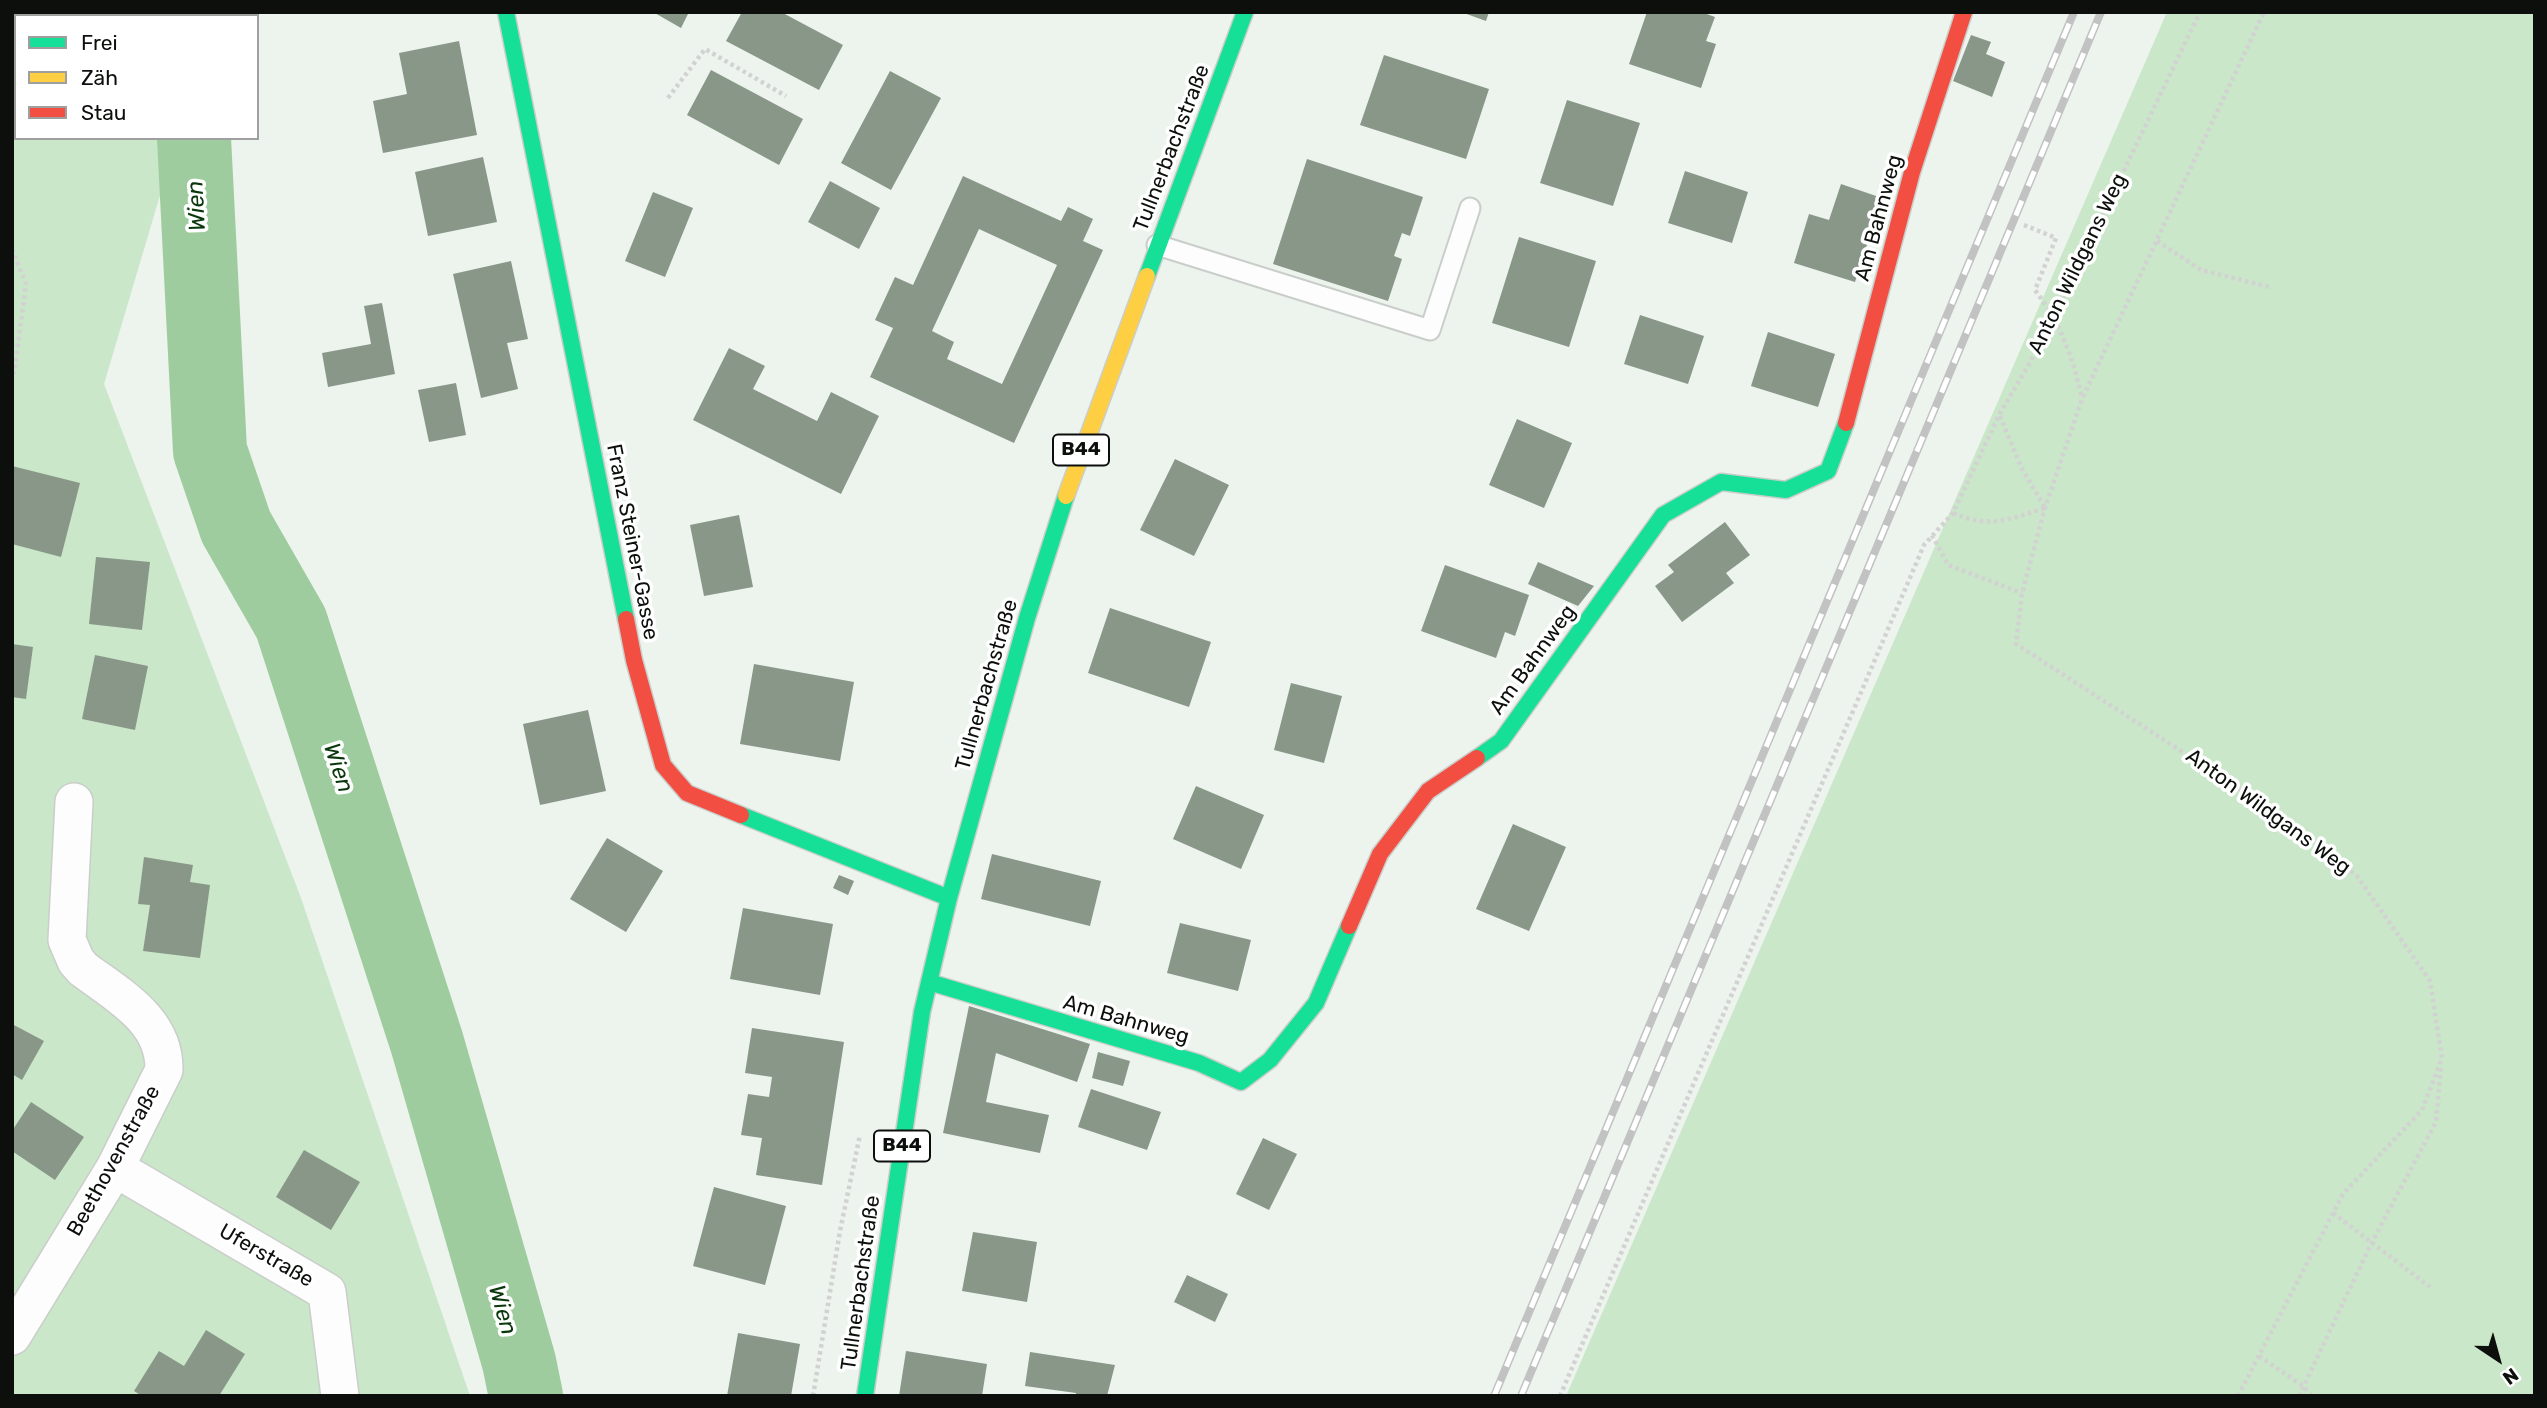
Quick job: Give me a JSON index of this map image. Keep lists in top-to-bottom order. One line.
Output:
{"streets":{"street":["Tullnerbachstraße","Am Bahnweg","B44","Franz Steiner-Gasse","Beethovenstraße","Uferstraße"],"path":["Anton Wildgans Weg"]},"crossings":[["Tullnerbachstraße","Am Bahnweg"],["Tullnerbachstraße","Franz Steiner-Gasse"],["Beethovenstraße","Uferstraße"]],"water":["Wien"],"legend":["Frei","Zäh","Stau"],"north":"bottom right"}
